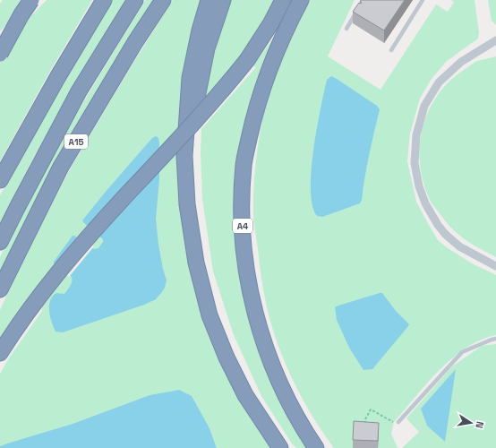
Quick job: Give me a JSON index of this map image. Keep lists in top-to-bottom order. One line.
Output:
{"streets":{"highway":["A15","A4"]},"north":"right"}
